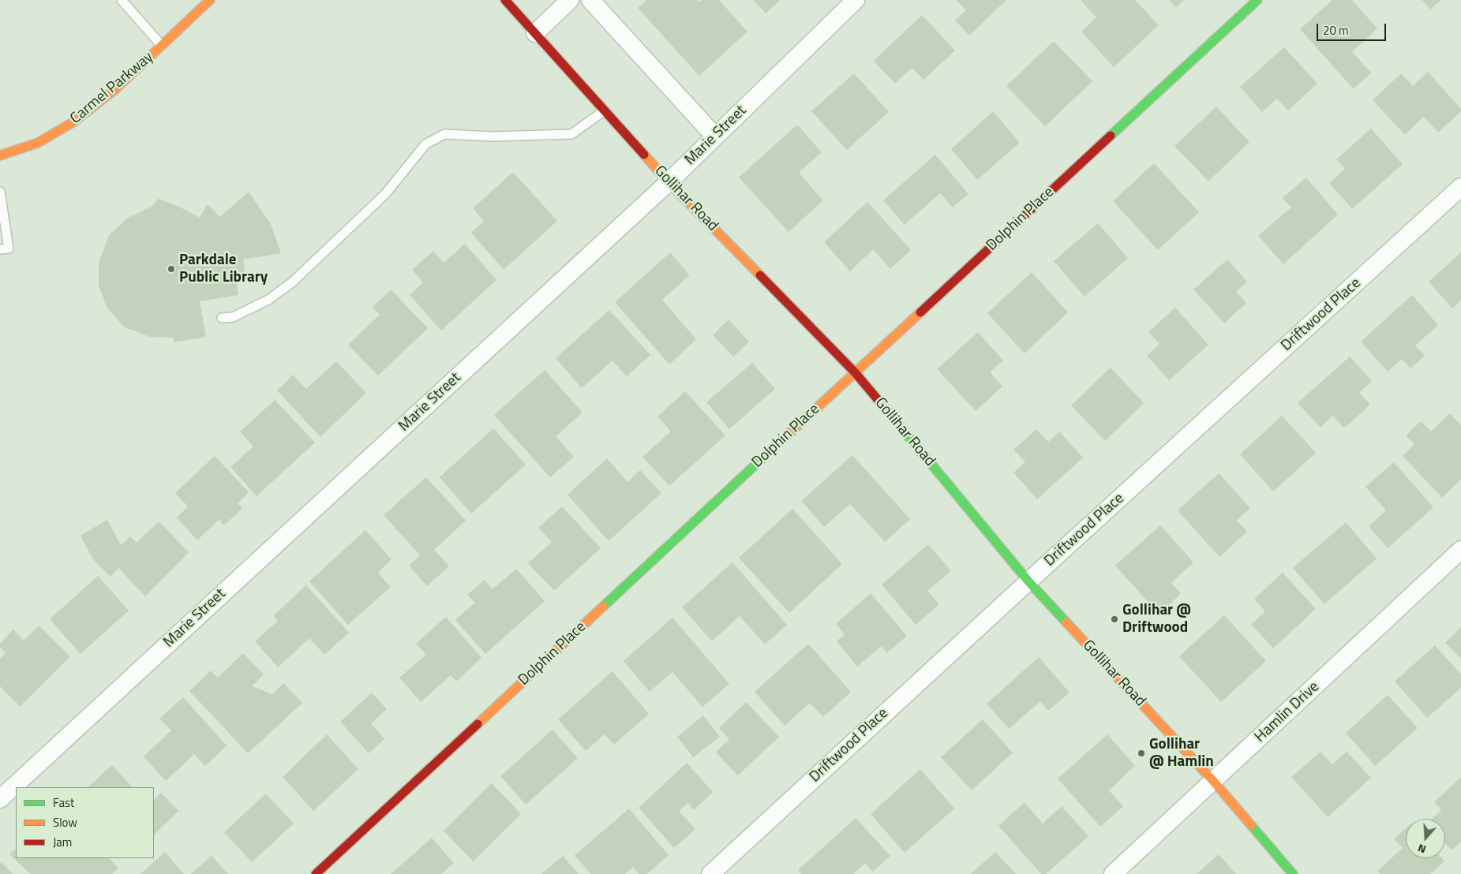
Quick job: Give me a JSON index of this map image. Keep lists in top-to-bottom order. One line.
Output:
{"streets":{"street":["Carmel Parkway","Marie Street","Gollihar Road","Dolphin Place","Driftwood Place","Hamlin Drive"]},"crossings":[["Marie Street","Gollihar Road"],["Gollihar Road","Dolphin Place"],["Gollihar Road","Driftwood Place"],["Gollihar Road","Hamlin Drive"]],"places":["Parkdale Public Library","Gollihar @ Driftwood","Gollihar @ Hamlin"],"legend":["Fast","Slow","Jam"],"scale_bar":"20 m","north":"bottom"}
